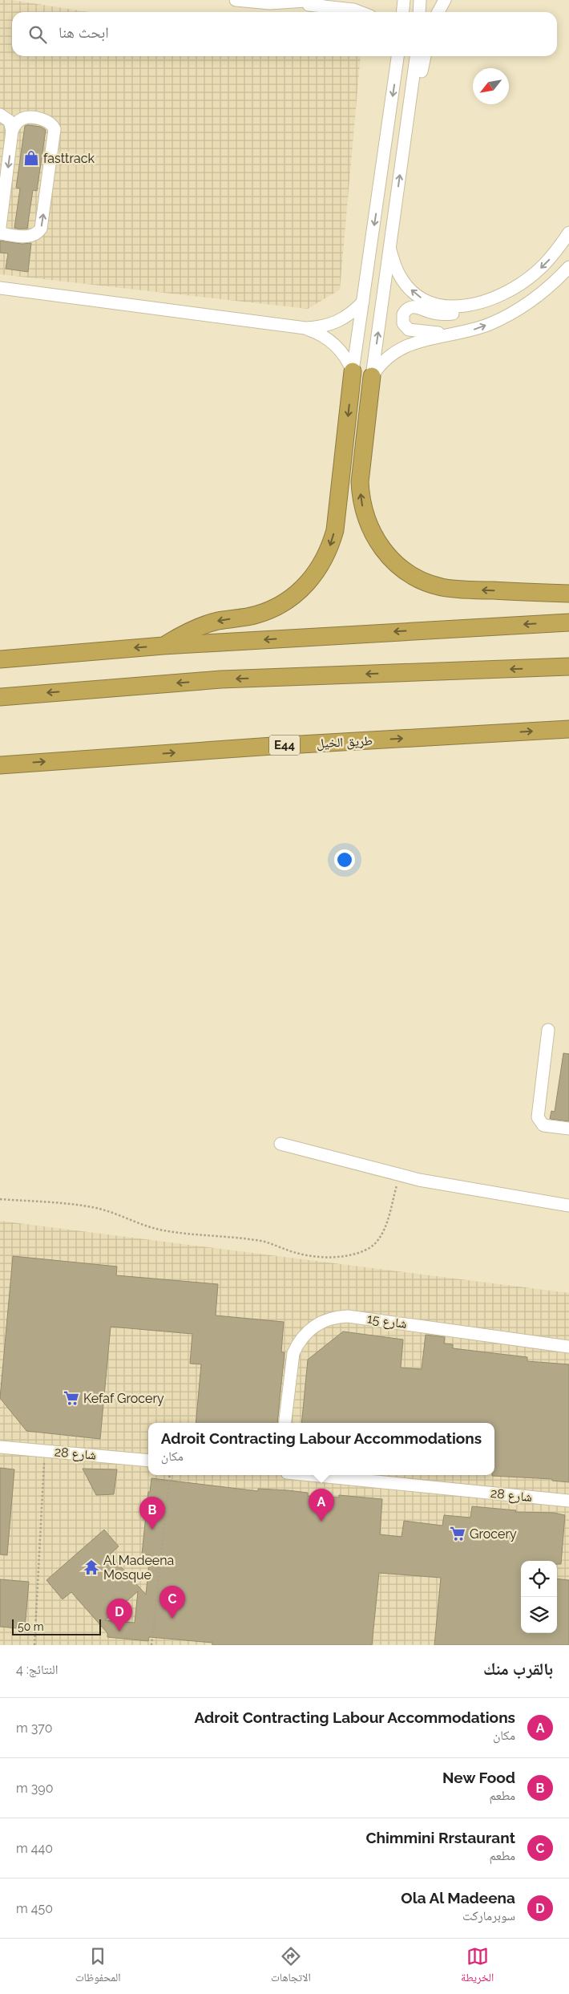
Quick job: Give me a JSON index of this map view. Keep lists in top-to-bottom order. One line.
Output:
{"streets":{"highway":["طريق الخيل","E44"],"street":["شارع 15","شارع 28"]},"places":{"shop":["fasttrack"],"supermarket":["Kefaf Grocery","Grocery"],"temple":["Al Madeena Mosque"]},"scale_bar":"50 m","north":"bottom left","page":{"search":"ابحث هنا","popup":["Adroit Contracting Labour Accommodations","مكان"],"pins":["A","B","C","D"],"scale":"50 m","heading":["بالقرب منك","النتائج: 4"],"list":[{"mark":"A","name":"Adroit Contracting Labour Accommodations","note":"مكان","value":"370 m"},{"mark":"B","name":"New Food","note":"مطعم","value":"390 m"},{"mark":"C","name":"Chimmini Rrstaurant","note":"مطعم","value":"440 m"},{"mark":"D","name":"Ola Al Madeena","note":"سوبرماركت","value":"450 m"}],"nav":["الخريطة","الاتجاهات","المحفوظات"]}}
